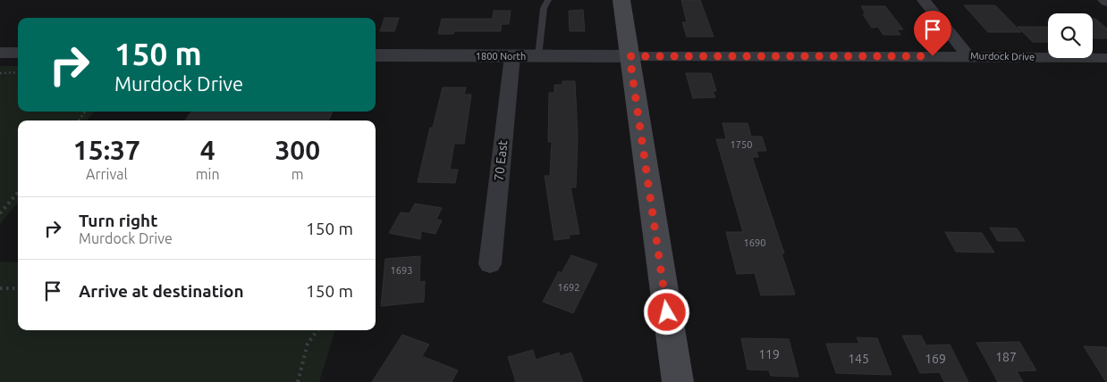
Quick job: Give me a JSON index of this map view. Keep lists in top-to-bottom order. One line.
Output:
{"streets":{"street":["1800 North","Murdock Drive","70 East"]},"crossings":[["1800 North","Murdock Drive"],["1800 North","70 East"]],"house_numbers":["1750","1690","1693","1692","119","187","145","169"],"page":{"turn":["150 m","Murdock Drive"],"eta":["15:37","Arrival","4","min","300","m"],"list":[{"name":"Turn right","note":"Murdock Drive","value":"150 m"},{"name":"Arrive at destination","value":"150 m"}]}}
